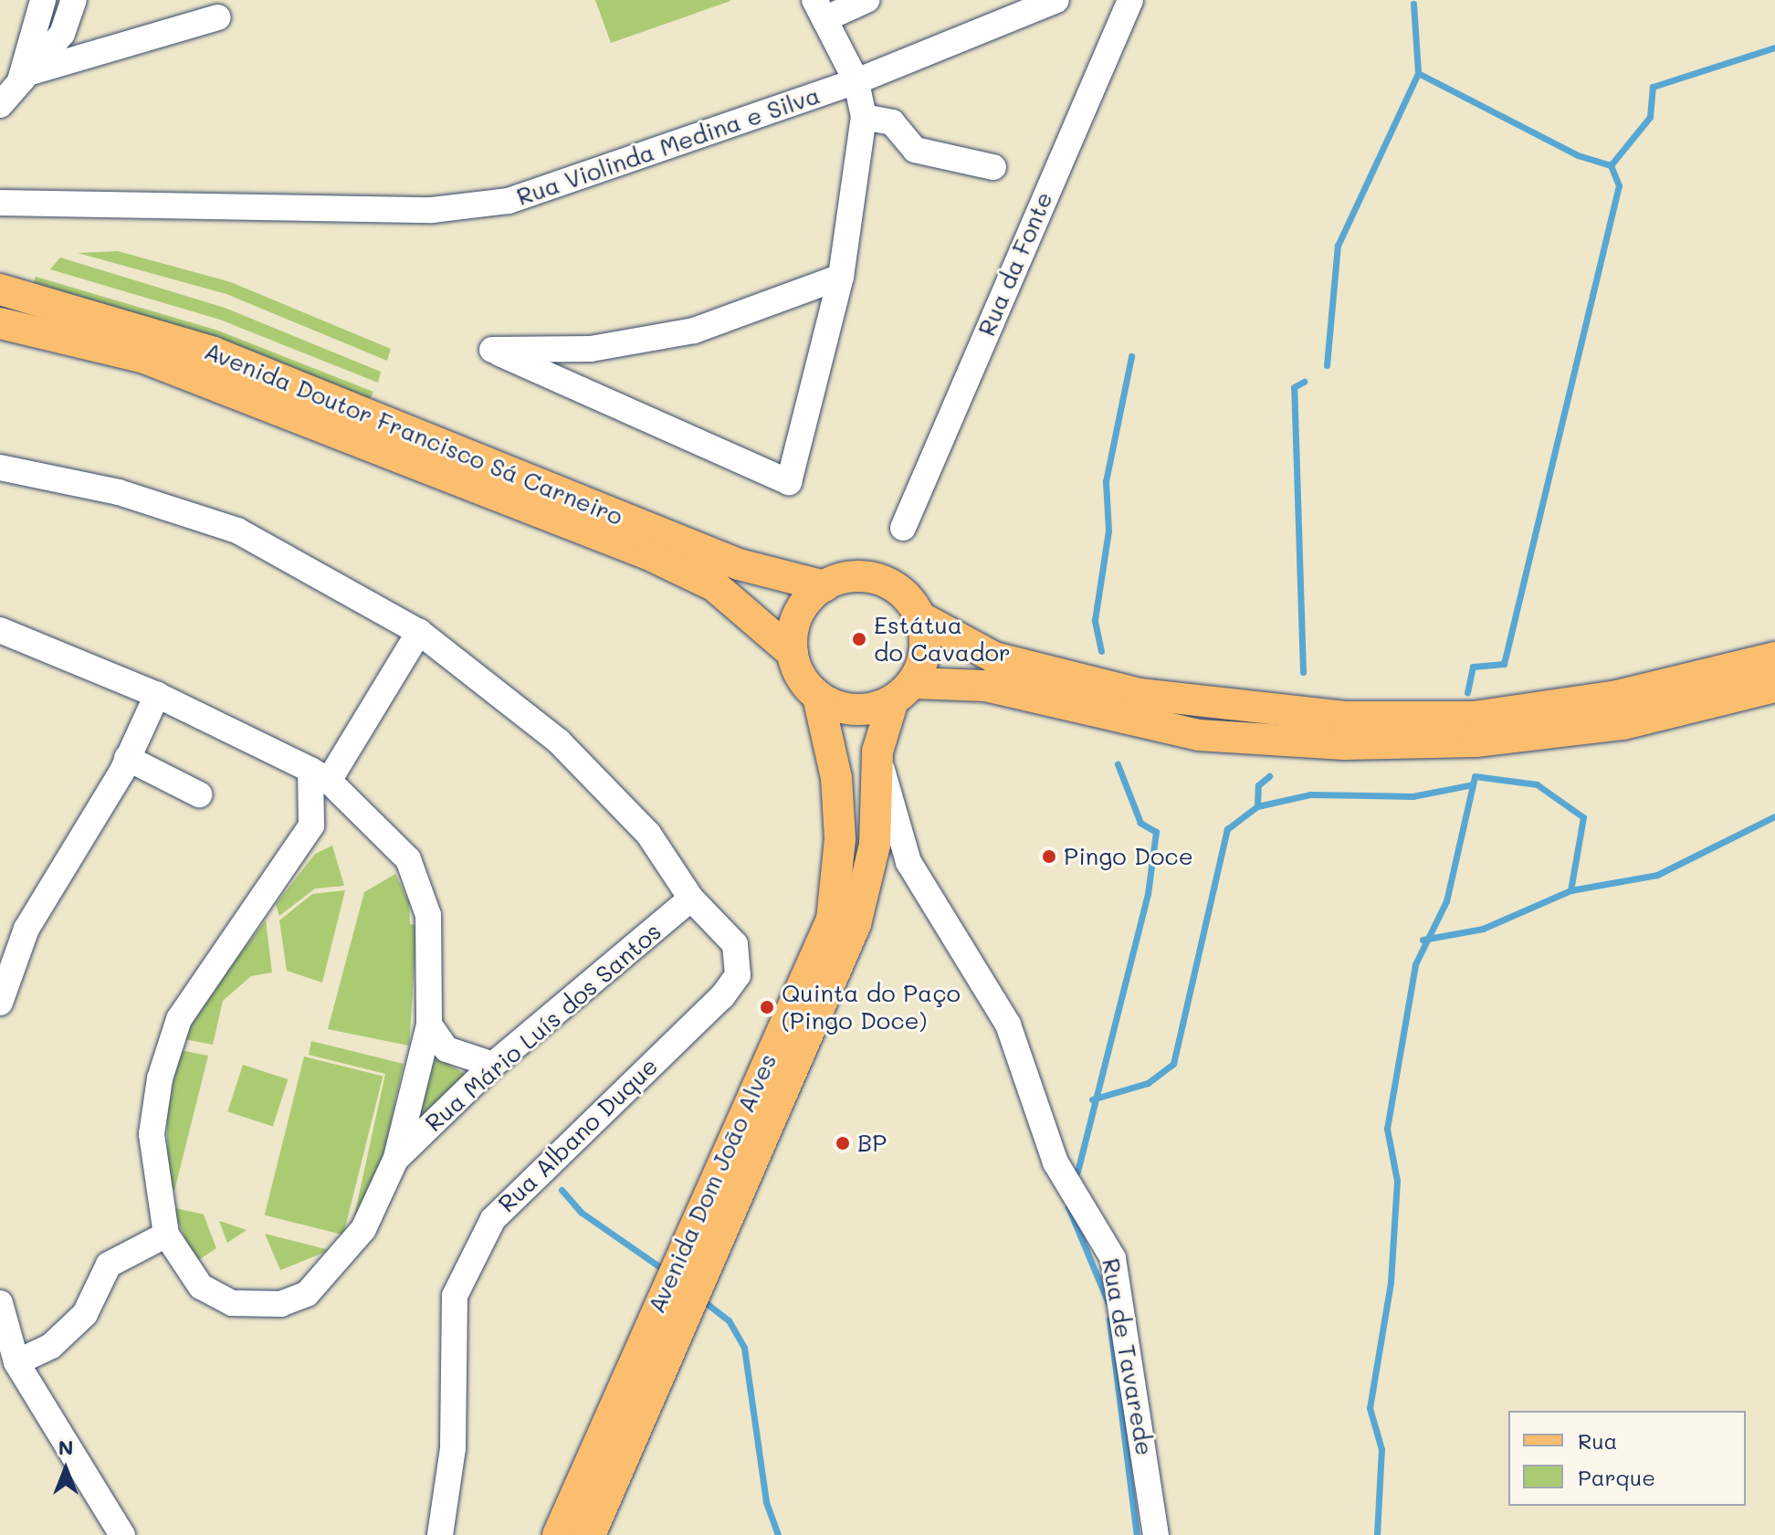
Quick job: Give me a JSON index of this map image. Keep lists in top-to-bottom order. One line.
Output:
{"streets":{"main road":["Avenida Doutor Francisco Sá Carneiro","Avenida Dom João Alves"],"street":["Rua Violinda Medina e Silva","Rua da Fonte","Rua Mário Luís dos Santos","Rua Albano Duque","Rua de Tavarede"]},"crossings":[["Avenida Doutor Francisco Sá Carneiro","Avenida Dom João Alves"],["Rua Mário Luís dos Santos","Rua Albano Duque"],["Avenida Dom João Alves","Rua de Tavarede"]],"places":["Estátua do Cavador","Pingo Doce","Quinta do Paço (Pingo Doce)","BP"],"legend":["Rua","Parque"],"north":"top"}
